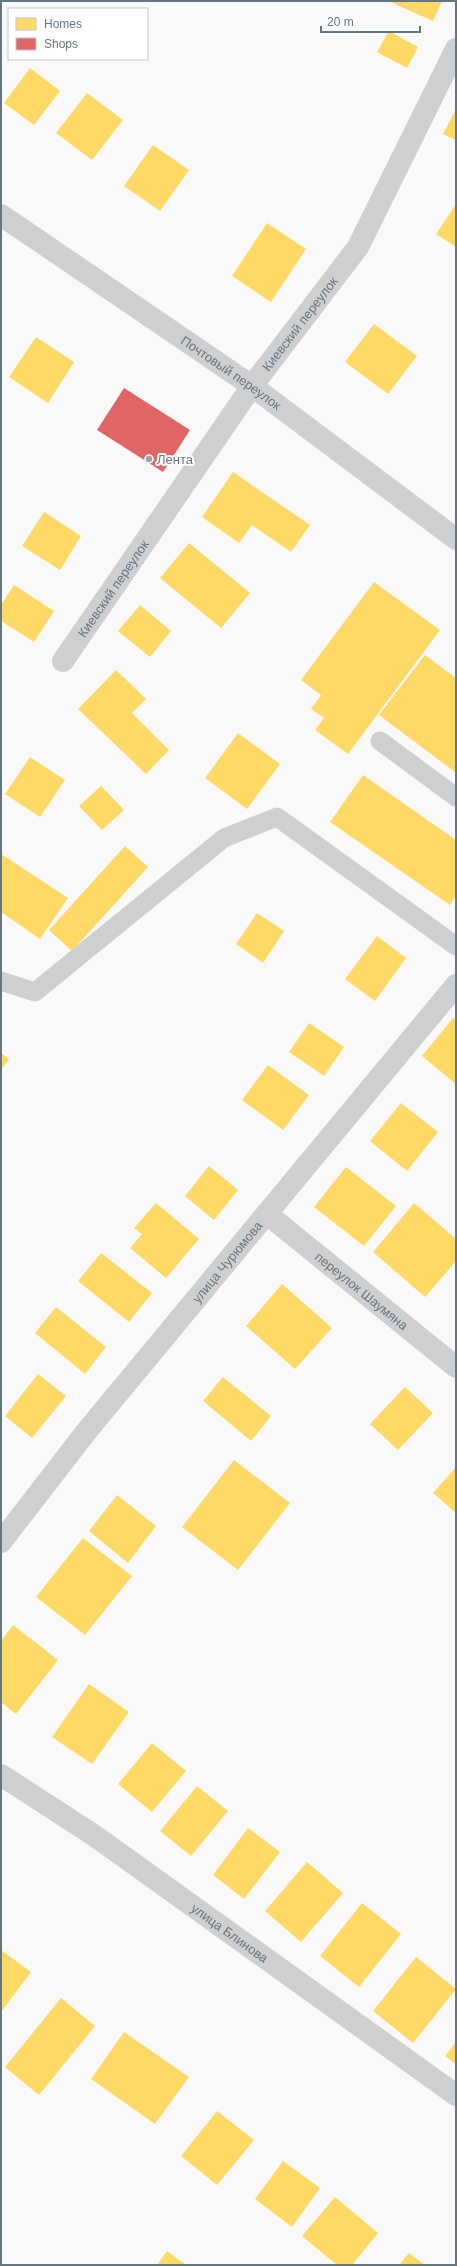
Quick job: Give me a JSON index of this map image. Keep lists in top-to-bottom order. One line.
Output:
{"streets":{"street":["Киевский переулок","Почтовый переулок","улица Чурюмова","переулок Шаумяна","улица Блинова"]},"crossings":[["Киевский переулок","Почтовый переулок"],["улица Чурюмова","переулок Шаумяна"]],"places":["Лента"],"legend":["Homes","Shops"],"scale_bar":"20 m"}
